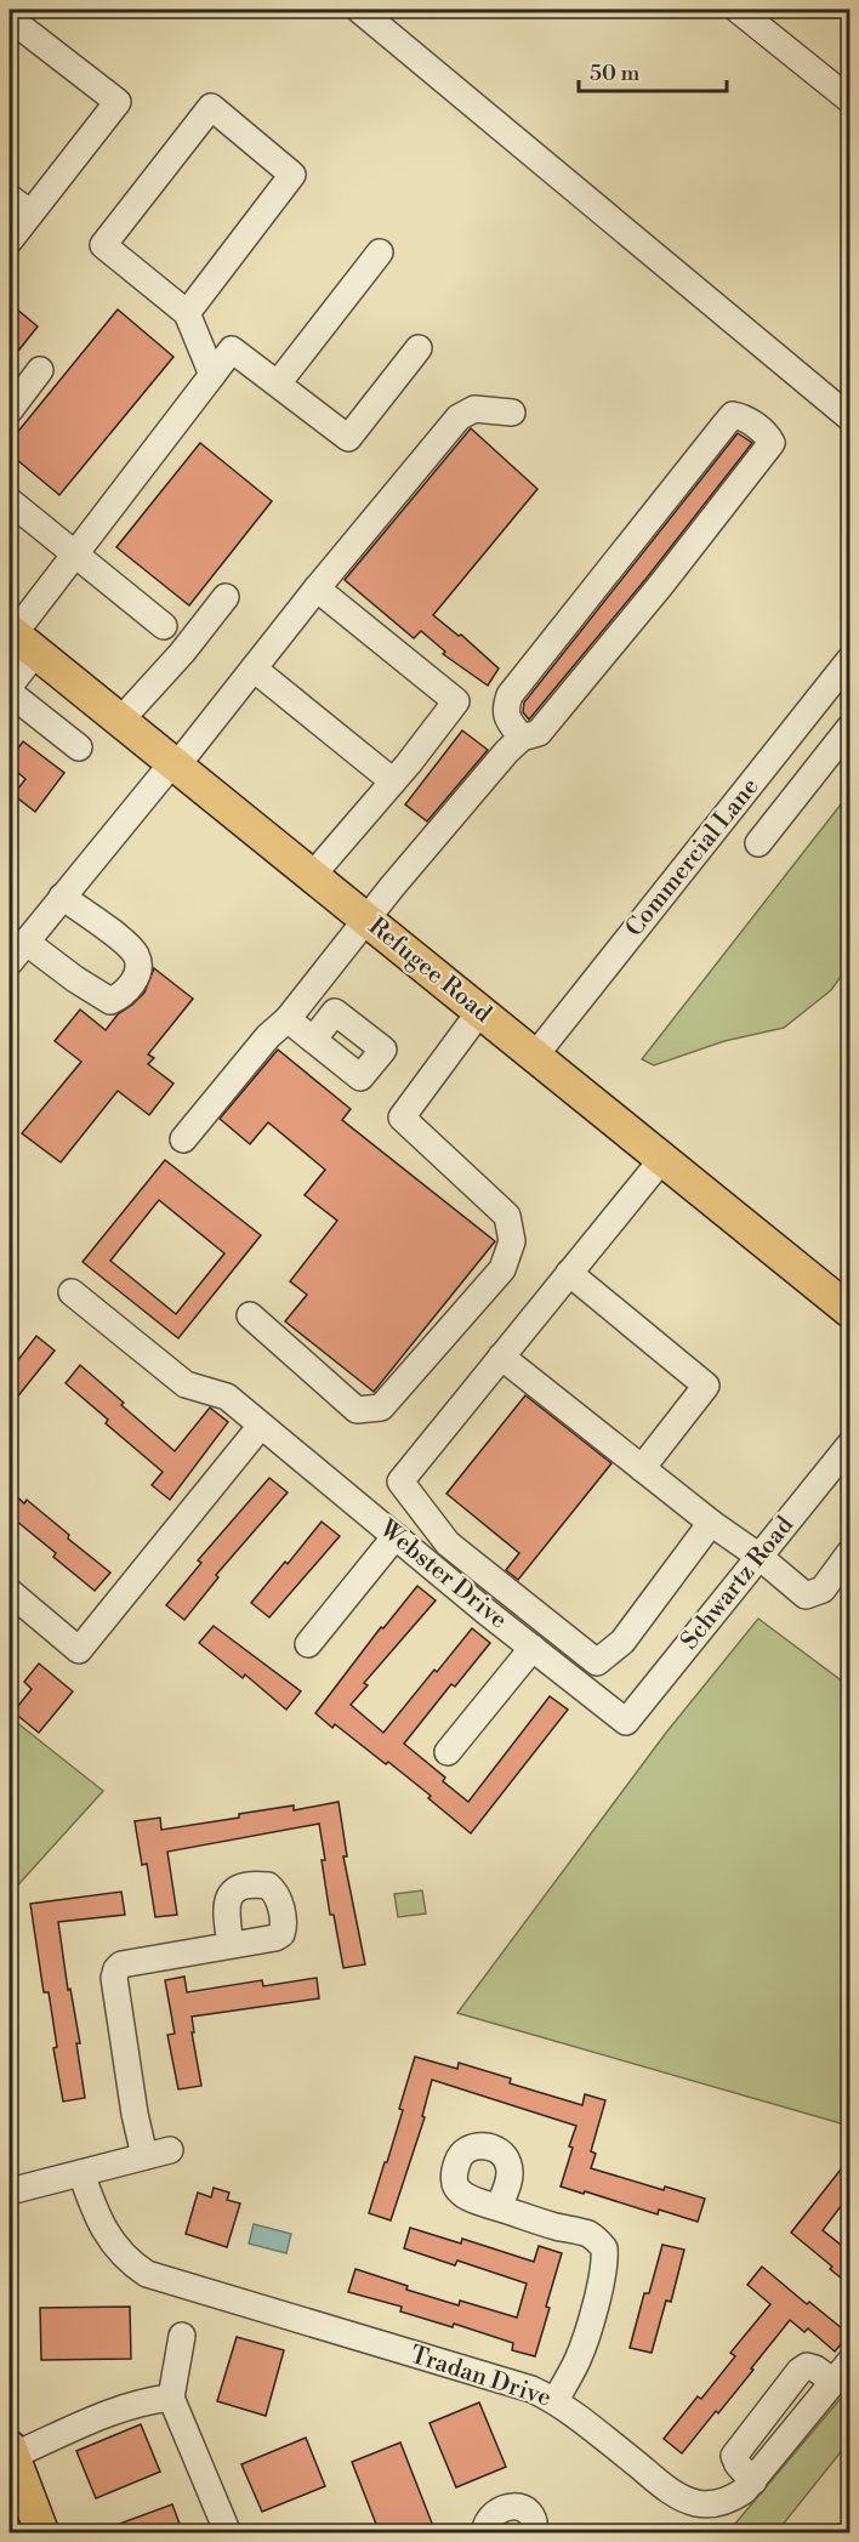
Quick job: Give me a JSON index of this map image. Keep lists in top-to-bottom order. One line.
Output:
{"streets":{"main road":["Refugee Road"],"street":["Commercial Lane","Webster Drive","Schwartz Road","Tradan Drive"]},"crossings":[["Commercial Lane","Refugee Road"],["Webster Drive","Schwartz Road"]],"scale_bar":"50 m"}
